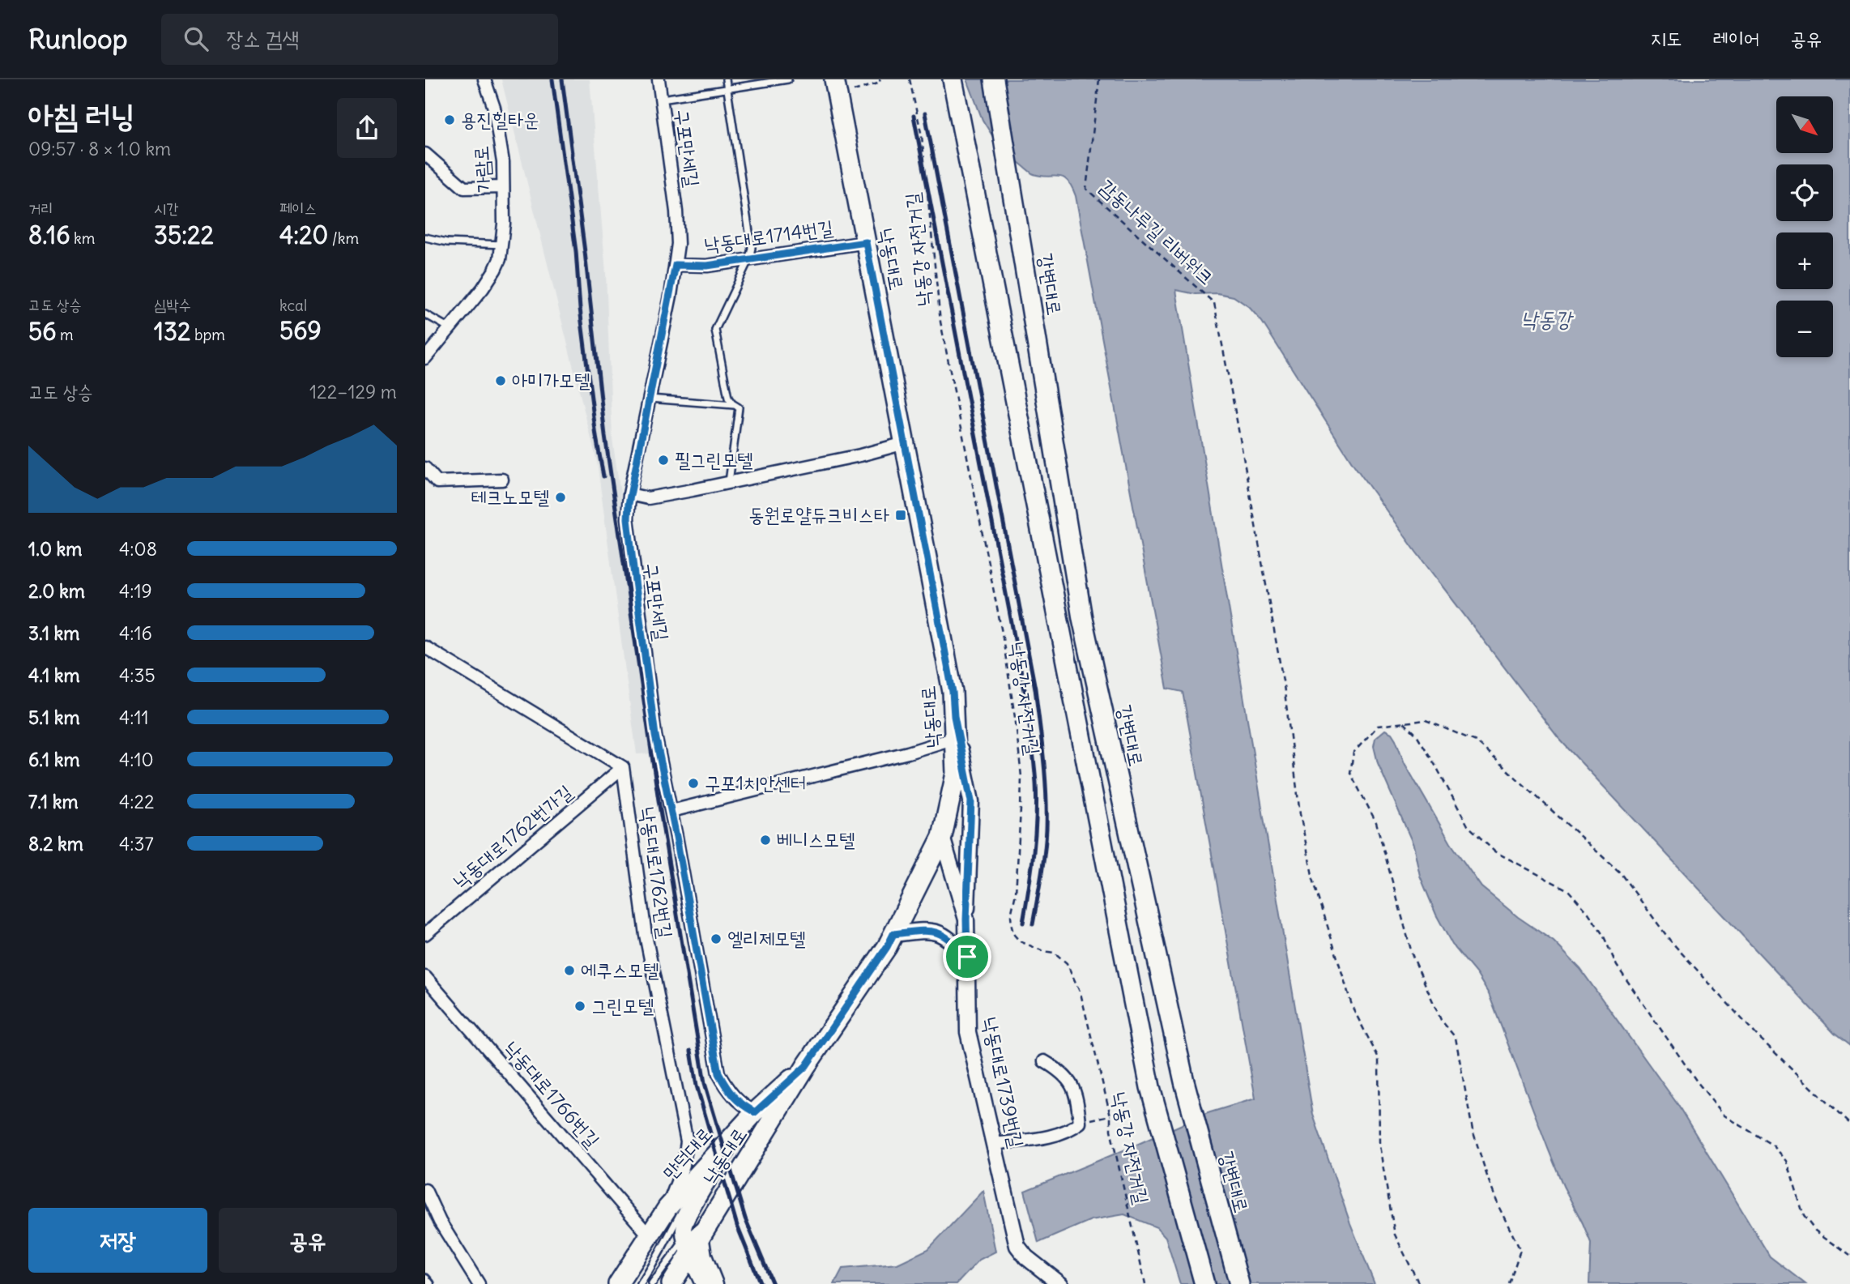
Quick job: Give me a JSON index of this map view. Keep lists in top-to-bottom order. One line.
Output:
{"streets":{"main road":["낙동대로","강변대로","만덕대로"],"street":["구포만세길","가람로","낙동대로1714번길","낙동대로1762번가길","낙동대로1762번길","낙동대로1739번길","낙동대로1766번길"],"path":["감동나루길 리버워크","낙동강 자전거길"]},"crossings":[["구포만세길","낙동대로1714번길"],["구포만세길","만덕대로"],["낙동대로1714번길","낙동대로"],["낙동대로","낙동대로1739번길"],["낙동대로","만덕대로"],["낙동대로1762번가길","낙동대로1762번길"],["낙동대로1762번길","만덕대로"],["낙동대로1766번길","만덕대로"]],"water":["낙동강"],"places":{"other":["용진힐타운","아미가모텔","필그린모텔","테크노모텔","구포1치안센터","베니스모텔","엘리제모텔","에쿠스모텔","그린모텔"],"transit":["동원로얄듀크비스타"]},"north":"bottom right","page":{"header":"Runloop","search":"장소 검색","nav":["지도","레이어","공유"],"heading":["아침 러닝","09:57 · 8 × 1.0 km"],"map_buttons":["+","−"],"stats":[["거리","8.16 km"],["시간","35:22"],["페이스","4:20 /km"],["고도 상승","56 m"],["심박수","132 bpm"],["kcal","569"]],"chart":["고도 상승","122–129 m"],"list":[{"name":"1.0 km","note":"4:08"},{"name":"2.0 km","note":"4:19"},{"name":"3.1 km","note":"4:16"},{"name":"4.1 km","note":"4:35"},{"name":"5.1 km","note":"4:11"},{"name":"6.1 km","note":"4:10"},{"name":"7.1 km","note":"4:22"},{"name":"8.2 km","note":"4:37"}],"buttons":["저장","공유"]}}
